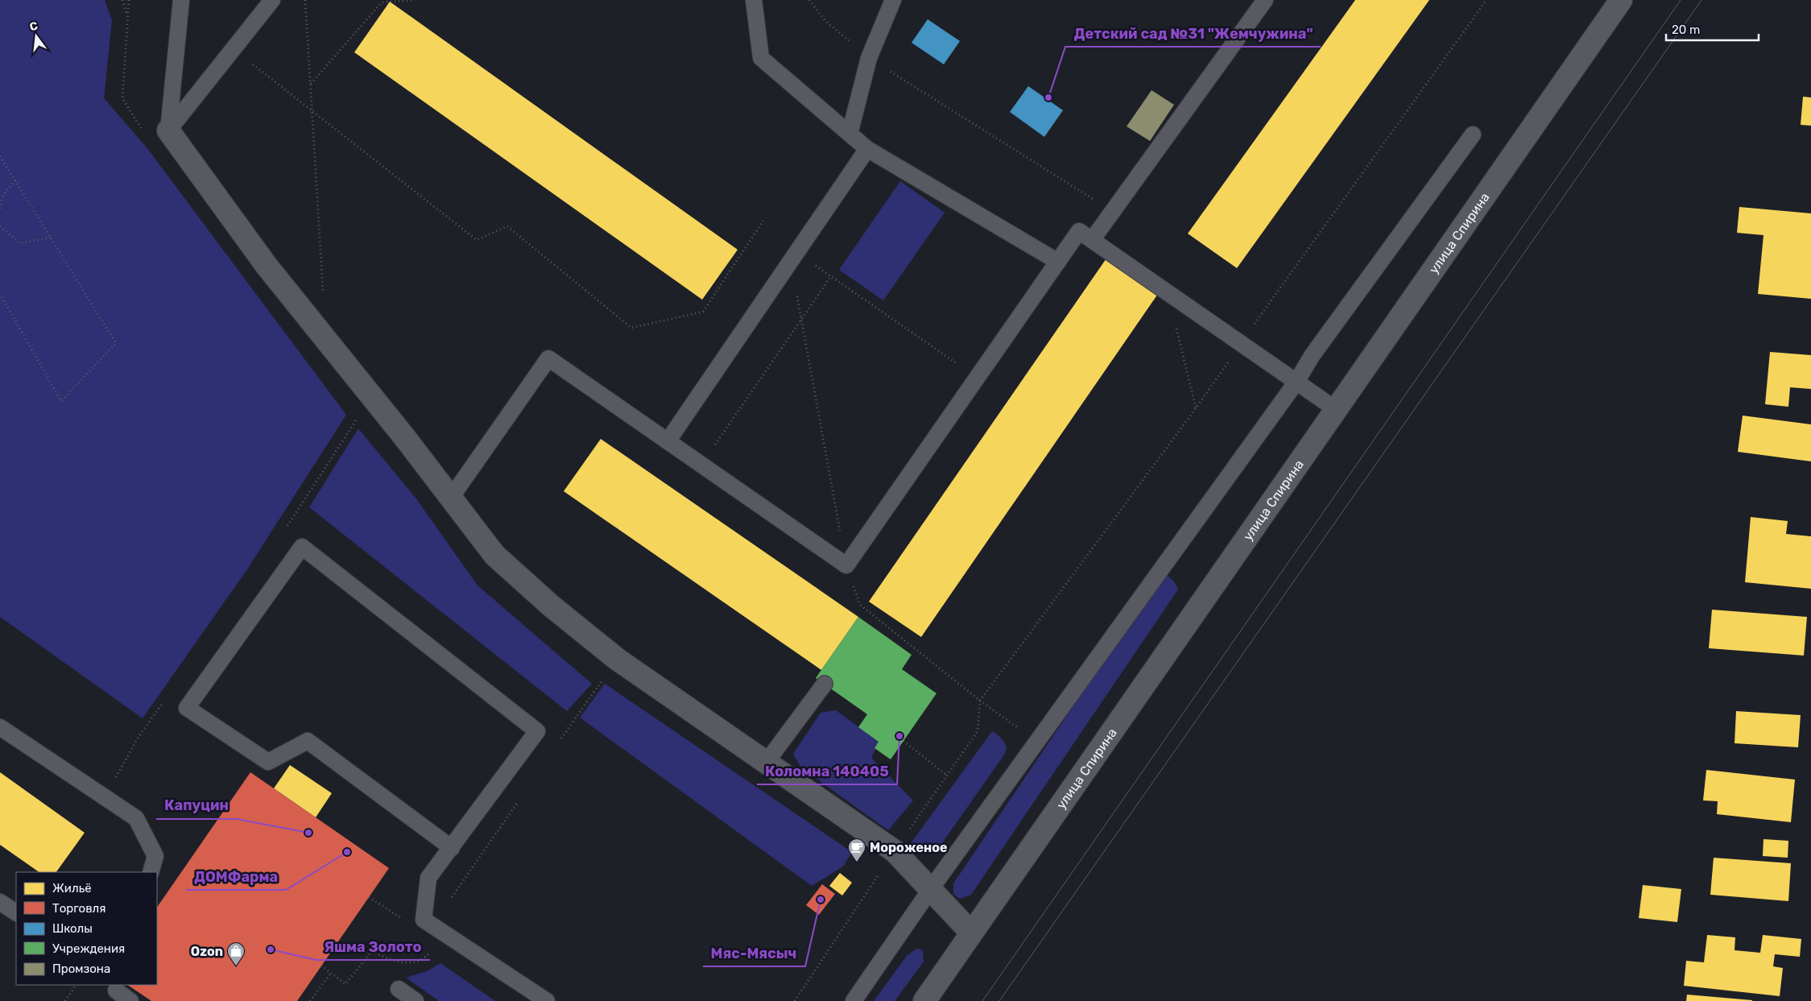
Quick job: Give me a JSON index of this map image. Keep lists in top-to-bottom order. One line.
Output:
{"streets":{"main road":["улица Спирина"]},"places":{"other":["Детский сад №31 \"Жемчужина\"","Коломна 140405","Капуцин","ДОМФарма","Мяс-Мясыч","Яшма Золото"],"cafe":["Мороженое"],"shop":["Ozon"]},"legend":["Жильё","Торговля","Школы","Учреждения","Промзона"],"scale_bar":"20 m","north":"top"}
